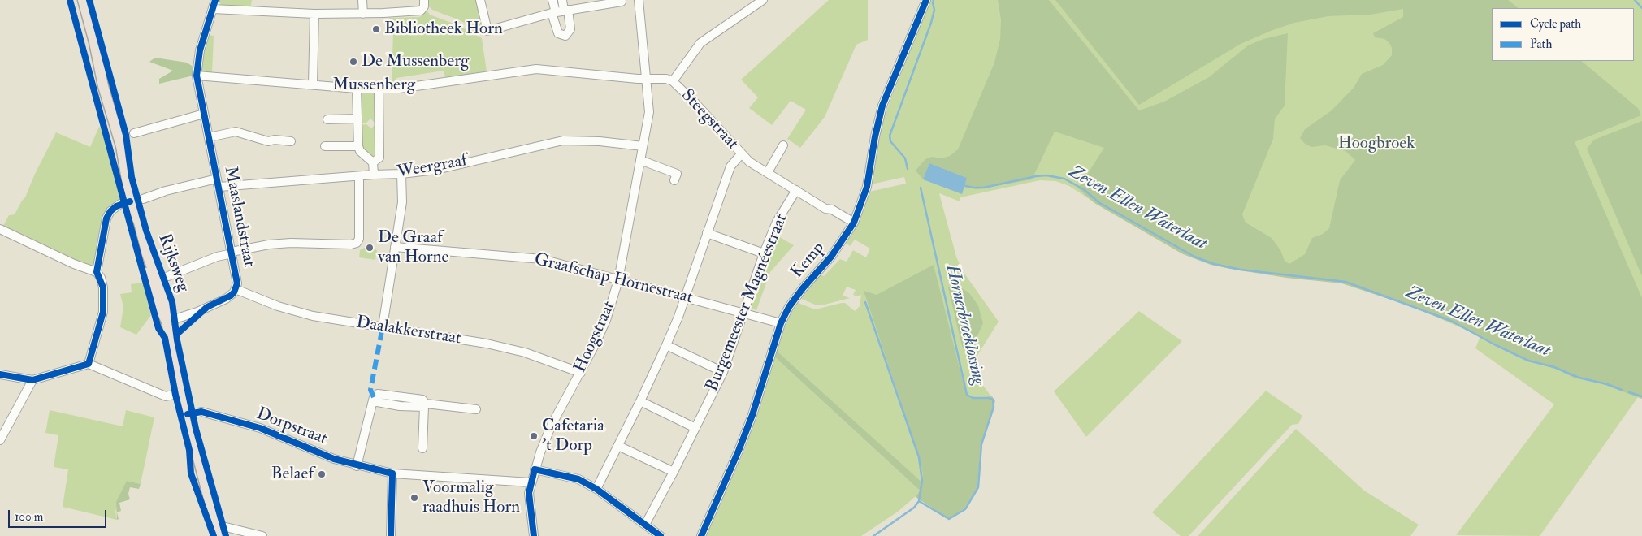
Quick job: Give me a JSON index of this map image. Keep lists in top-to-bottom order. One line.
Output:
{"streets":{"main road":["Rijksweg"],"street":["Mussenberg","Steegstraat","Weergraaf","Maaslandstraat","Kemp","Graafschap Hornestraat","Burgemeester Magnéestraat","Daalakkerstraat","Hoogstraat","Dorpstraat"]},"crossings":[["Mussenberg","Steegstraat"],["Mussenberg","Maaslandstraat"],["Mussenberg","Hoogstraat"],["Steegstraat","Kemp"],["Steegstraat","Burgemeester Magnéestraat"],["Steegstraat","Hoogstraat"],["Weergraaf","Maaslandstraat"],["Weergraaf","Hoogstraat"],["Maaslandstraat","Rijksweg"],["Maaslandstraat","Daalakkerstraat"],["Kemp","Graafschap Hornestraat"],["Rijksweg","Dorpstraat"],["Graafschap Hornestraat","Burgemeester Magnéestraat"],["Graafschap Hornestraat","Hoogstraat"],["Daalakkerstraat","Hoogstraat"],["Hoogstraat","Dorpstraat"]],"water":["Zeven Ellen Waterlaat","Hornerbroeklossing"],"parks":["Hoogbroek"],"places":["Bibliotheek Horn","De Mussenberg","De Graaf van Horne","Cafetaria 't Dorp","Belaef","Voormalig raadhuis Horn"],"legend":["Cycle path","Path"],"scale_bar":"100 m"}
